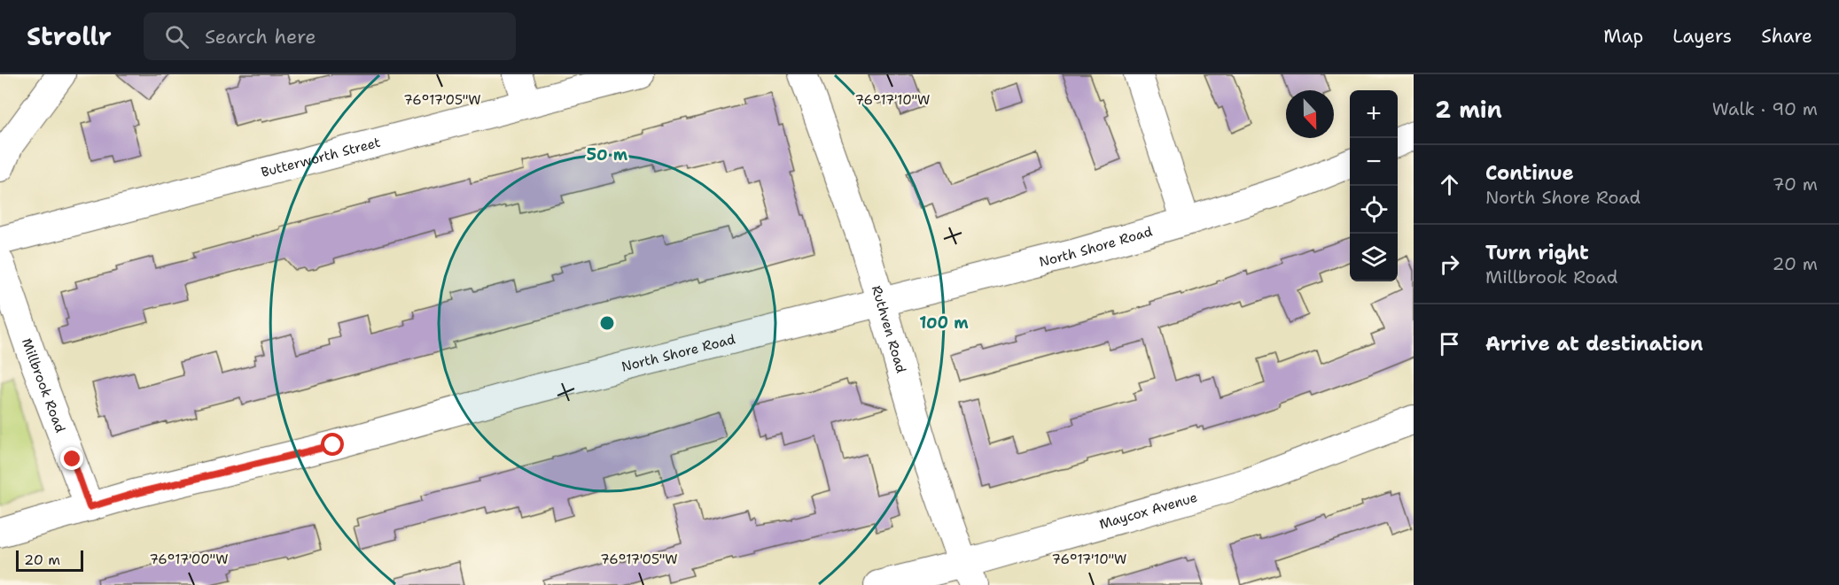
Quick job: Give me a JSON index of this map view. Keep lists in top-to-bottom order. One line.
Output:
{"streets":{"street":["Butterworth Street","North Shore Road","Ruthven Road","Millbrook Road","Maycox Avenue"]},"crossings":[["North Shore Road","Ruthven Road"],["North Shore Road","Millbrook Road"],["Ruthven Road","Maycox Avenue"]],"scale_bar":"20 m","north":"bottom","page":{"header":"Strollr","search":"Search here","nav":["Map","Layers","Share"],"heading":["2 min","Walk · 90 m"],"map_buttons":["+","−"],"list":[["Continue","North Shore Road","70 m"],["Turn right","Millbrook Road","20 m"],"Arrive at destination"],"scale":"20 m"},"coordinates":["76°17'05\"W","76°17'10\"W","76°17'00\"W"],"rings":["50 m","100 m"]}
